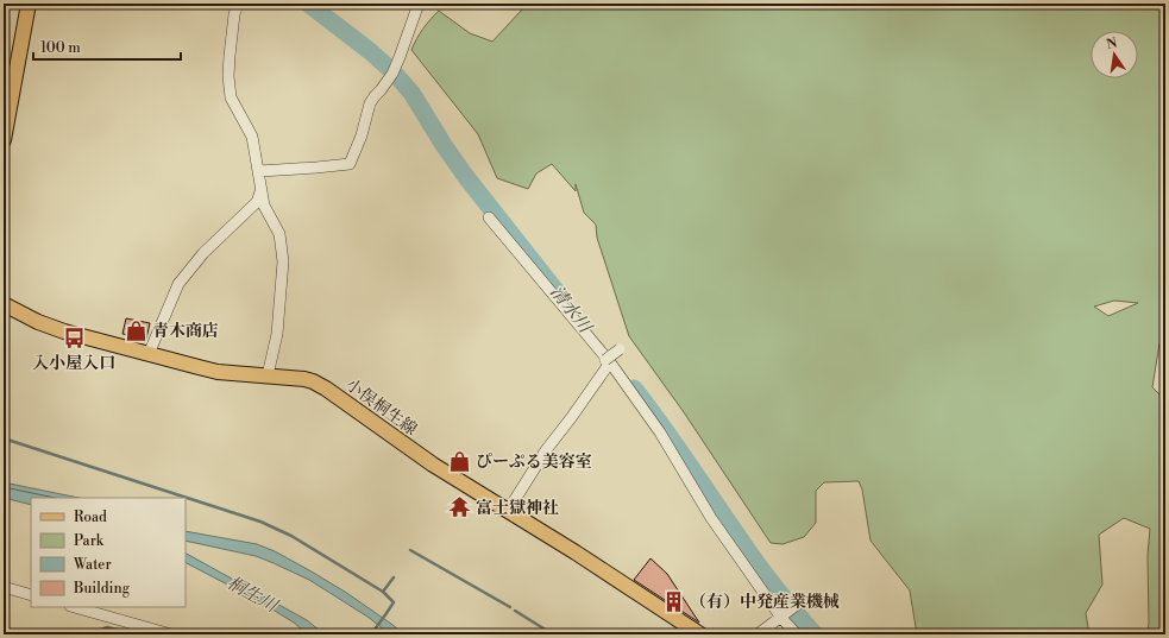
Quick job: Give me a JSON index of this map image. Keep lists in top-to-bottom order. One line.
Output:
{"streets":{"main road":["小俣桐生線"]},"water":["清水川","桐生川"],"places":{"shop":["青木商店","ぴーぷる美容室"],"bus stop":["入小屋入口"],"temple":["富士獄神社"],"building":["（有）中発産業機械"]},"legend":["Road","Park","Water","Building"],"scale_bar":"100 m","north":"top"}
